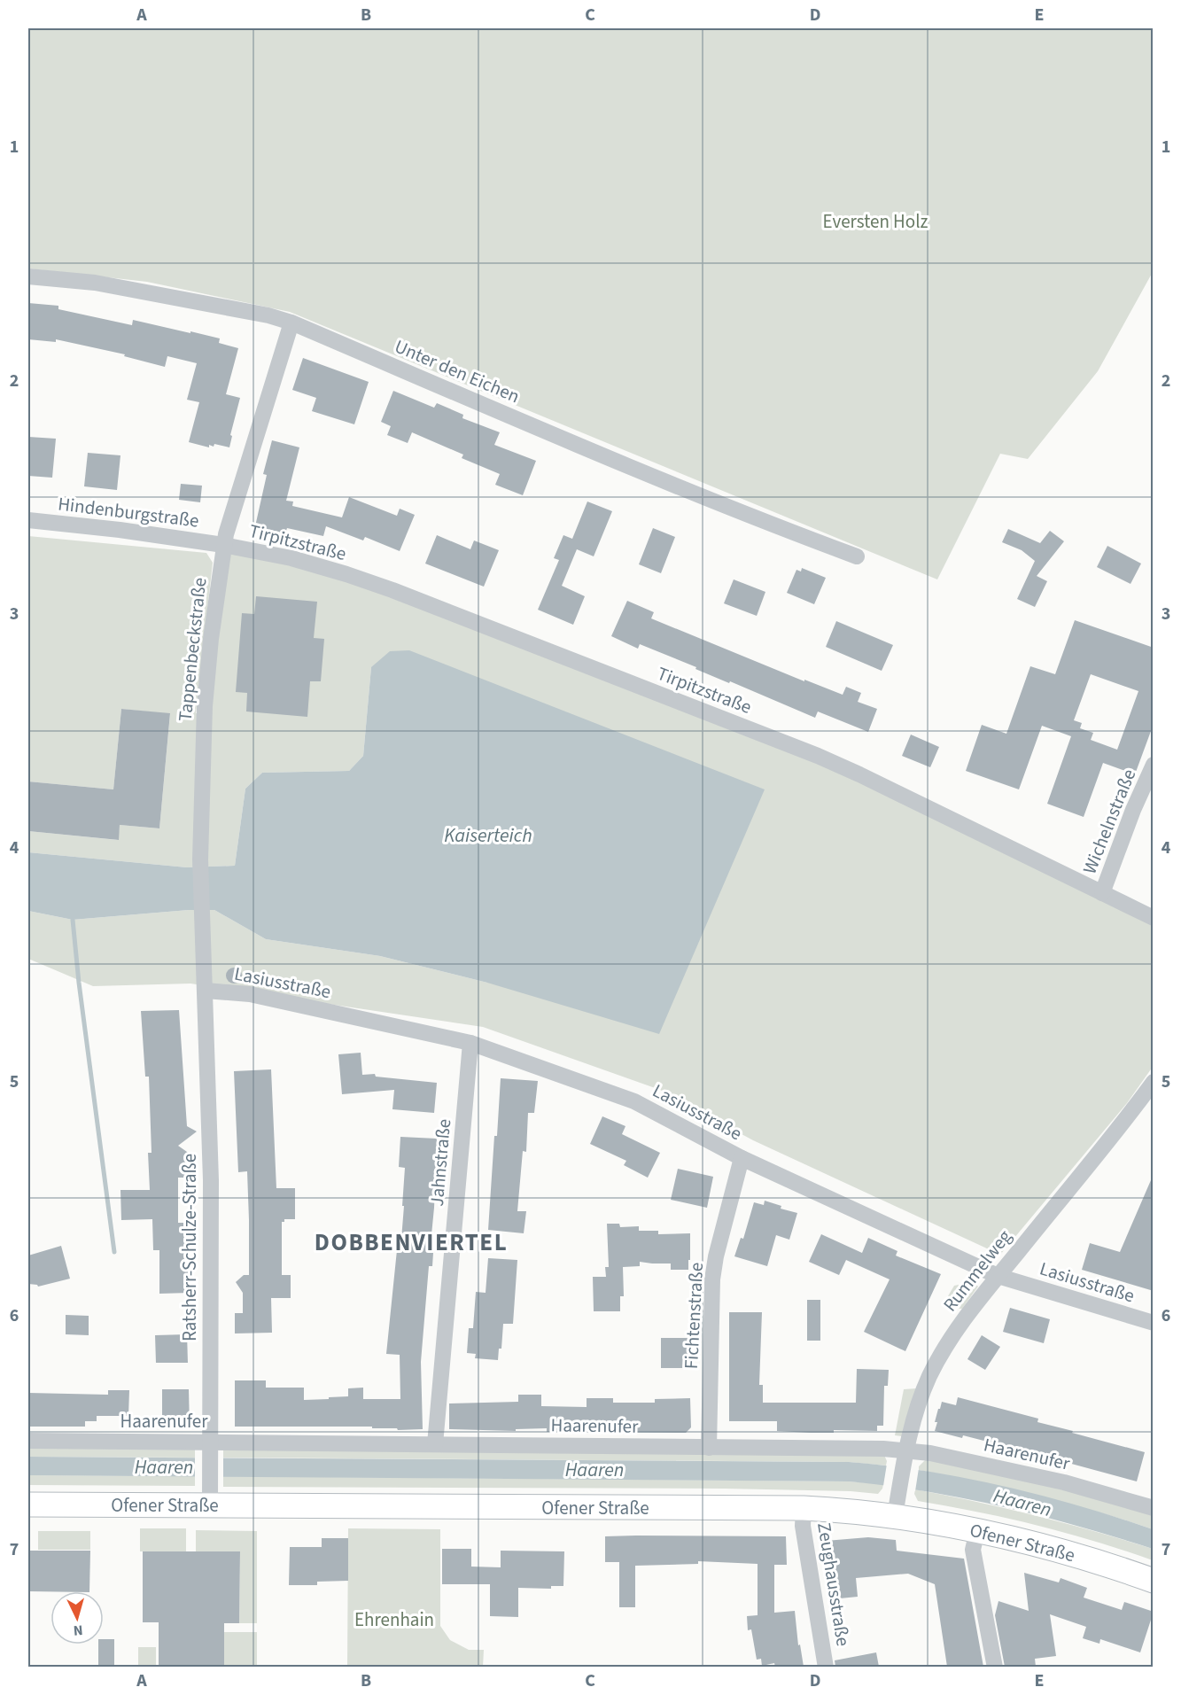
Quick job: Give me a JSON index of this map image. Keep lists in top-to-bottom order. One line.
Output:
{"streets":{"main road":["Ofener Straße"],"street":["Unter den Eichen","Hindenburgstraße","Tirpitzstraße","Tappenbeckstraße","Wichelnstraße","Lasiusstraße","Jahnstraße","Ratsherr-Schulze-Straße","Rummelweg","Fichtenstraße","Haarenufer","Zeughausstraße"]},"crossings":[["Unter den Eichen","Tappenbeckstraße"],["Hindenburgstraße","Tirpitzstraße"],["Hindenburgstraße","Tappenbeckstraße"],["Tirpitzstraße","Tappenbeckstraße"],["Tirpitzstraße","Wichelnstraße"],["Tappenbeckstraße","Lasiusstraße"],["Tappenbeckstraße","Ratsherr-Schulze-Straße"],["Lasiusstraße","Jahnstraße"],["Lasiusstraße","Ratsherr-Schulze-Straße"],["Lasiusstraße","Rummelweg"],["Lasiusstraße","Fichtenstraße"],["Jahnstraße","Haarenufer"],["Ratsherr-Schulze-Straße","Haarenufer"],["Ratsherr-Schulze-Straße","Ofener Straße"],["Rummelweg","Haarenufer"],["Rummelweg","Ofener Straße"],["Fichtenstraße","Haarenufer"],["Ofener Straße","Zeughausstraße"]],"districts":["DOBBENVIERTEL"],"water":["Kaiserteich","Haaren"],"parks":["Eversten Holz","Ehrenhain"],"north":"bottom","grid":{"columns":["A","B","C","D","E"],"rows":["1","2","3","4","5","6","7"]}}
